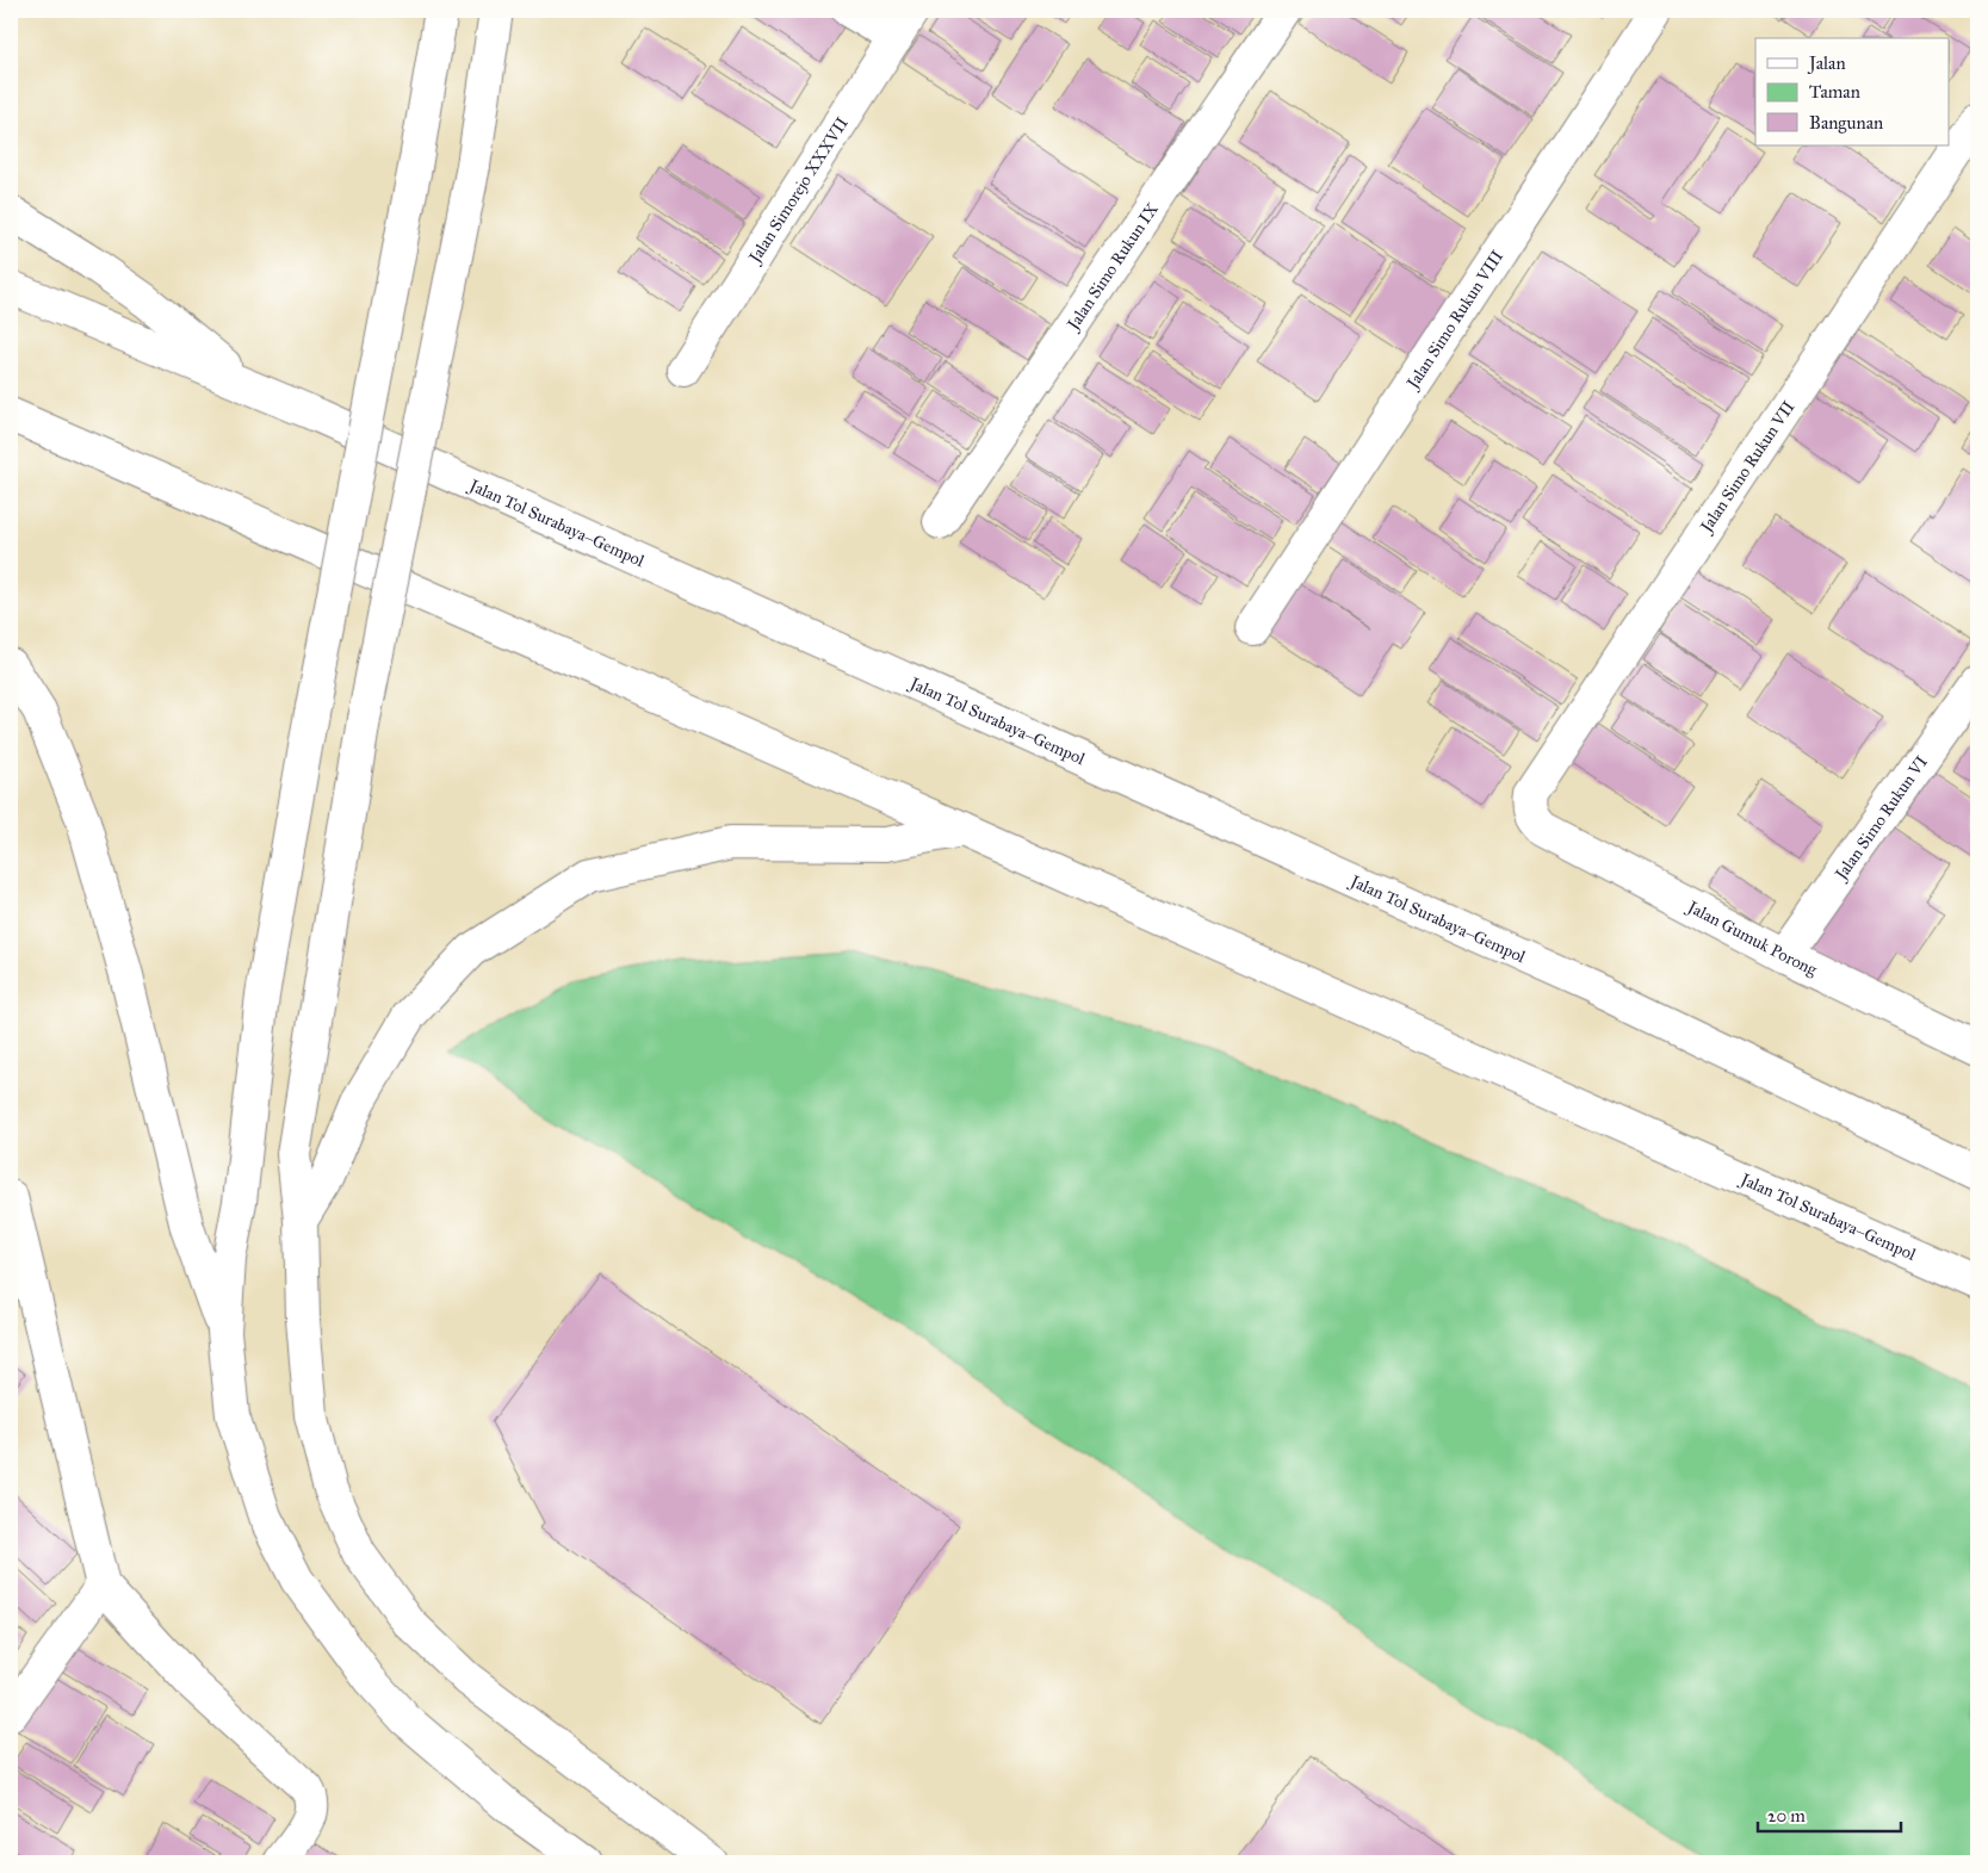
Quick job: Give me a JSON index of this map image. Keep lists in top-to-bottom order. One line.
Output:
{"streets":{"main road":["Jalan Simorejo XXXVII","Jalan Simo Rukun IX","Jalan Simo Rukun VIII","Jalan Simo Rukun VII","Jalan Tol Surabaya–Gempol","Jalan Simo Rukun VI","Jalan Gumuk Porong"]},"crossings":[["Jalan Simo Rukun VII","Jalan Gumuk Porong"],["Jalan Simo Rukun VI","Jalan Gumuk Porong"]],"legend":["Jalan","Taman","Bangunan"],"scale_bar":"20 m"}
